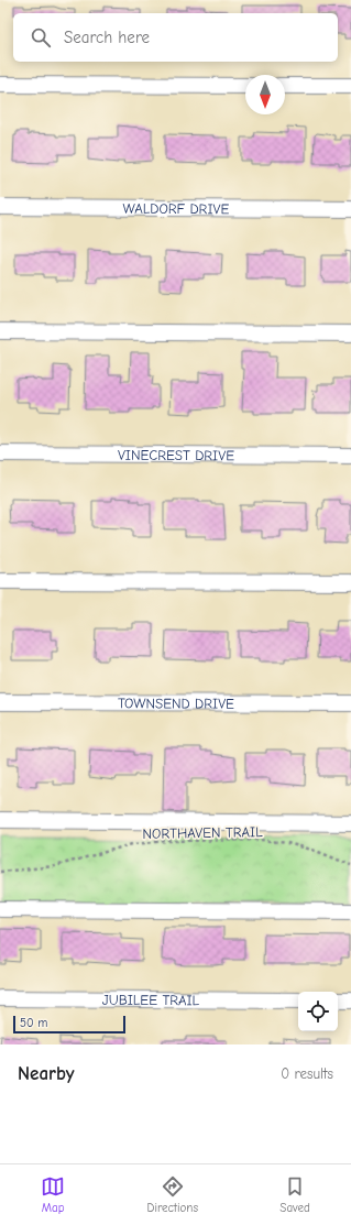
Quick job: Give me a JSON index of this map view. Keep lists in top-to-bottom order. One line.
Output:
{"streets":{"street":["WALDORF DRIVE","VINECREST DRIVE","TOWNSEND DRIVE","JUBILEE TRAIL"],"path":["NORTHAVEN TRAIL"]},"scale_bar":"50 m","north":"bottom","page":{"search":"Search here","scale":"50 m","heading":["Nearby","0 results"],"nav":["Map","Directions","Saved"]}}
